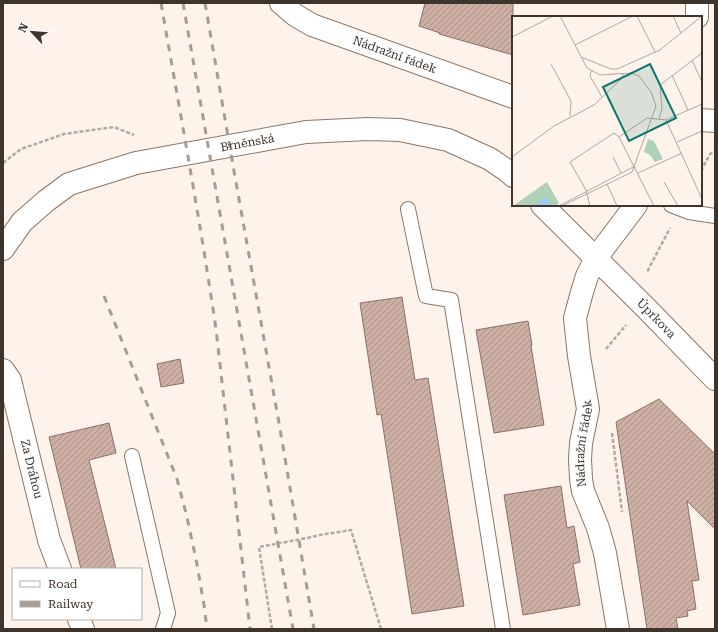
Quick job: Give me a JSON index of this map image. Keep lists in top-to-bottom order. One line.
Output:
{"streets":{"street":["Nádražní řádek","Brněnská","Úprkova","Za Dráhou"]},"crossings":[["Nádražní řádek","Úprkova"]],"legend":["Road","Railway"],"north":"top left"}
